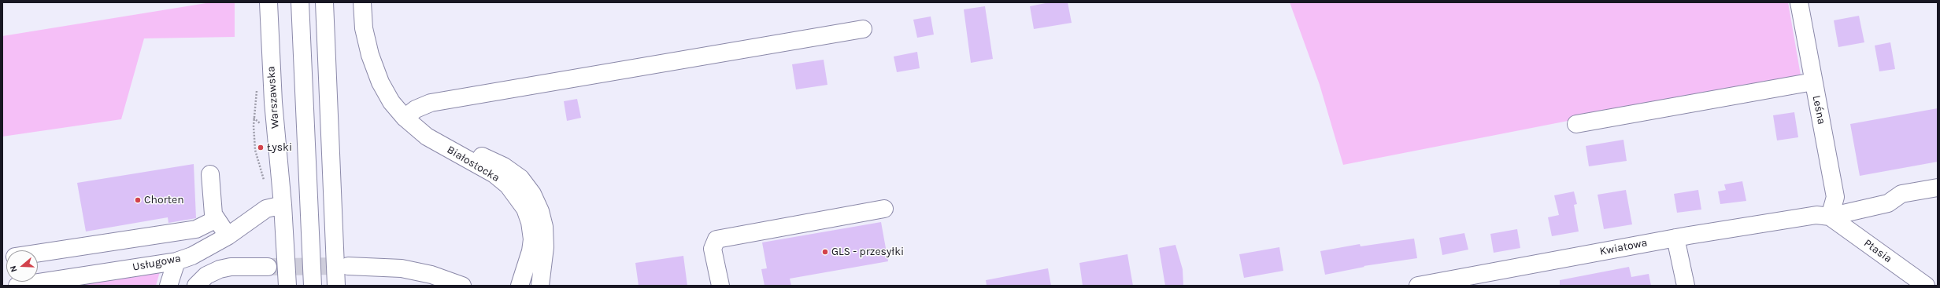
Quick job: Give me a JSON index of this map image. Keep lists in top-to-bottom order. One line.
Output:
{"streets":{"main road":["Warszawska","Leśna","Białostocka","Kwiatowa","Ptasia","Usługowa"]},"crossings":[["Warszawska","Usługowa"],["Leśna","Kwiatowa"],["Leśna","Ptasia"],["Kwiatowa","Ptasia"]],"places":["Łyski","Chorten","GLS - przesyłki"],"north":"left"}
